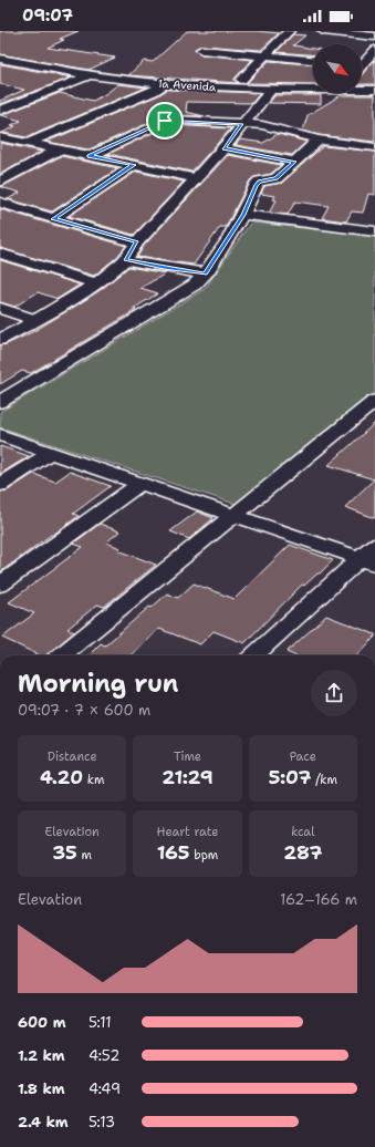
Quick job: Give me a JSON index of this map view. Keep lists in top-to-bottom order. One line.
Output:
{"streets":{"street":["1a Avenida"]},"north":"bottom right","page":{"status":"09:07","heading":["Morning run","09:07 · 7 × 600 m"],"stats":[["Distance","4.20 km"],["Time","21:29"],["Pace","5:07 /km"],["Elevation","35 m"],["Heart rate","165 bpm"],["kcal","287"]],"chart":["Elevation","162–166 m"],"list":[{"name":"600 m","note":"5:11"},{"name":"1.2 km","note":"4:52"},{"name":"1.8 km","note":"4:49"},{"name":"2.4 km","note":"5:13"}]}}
